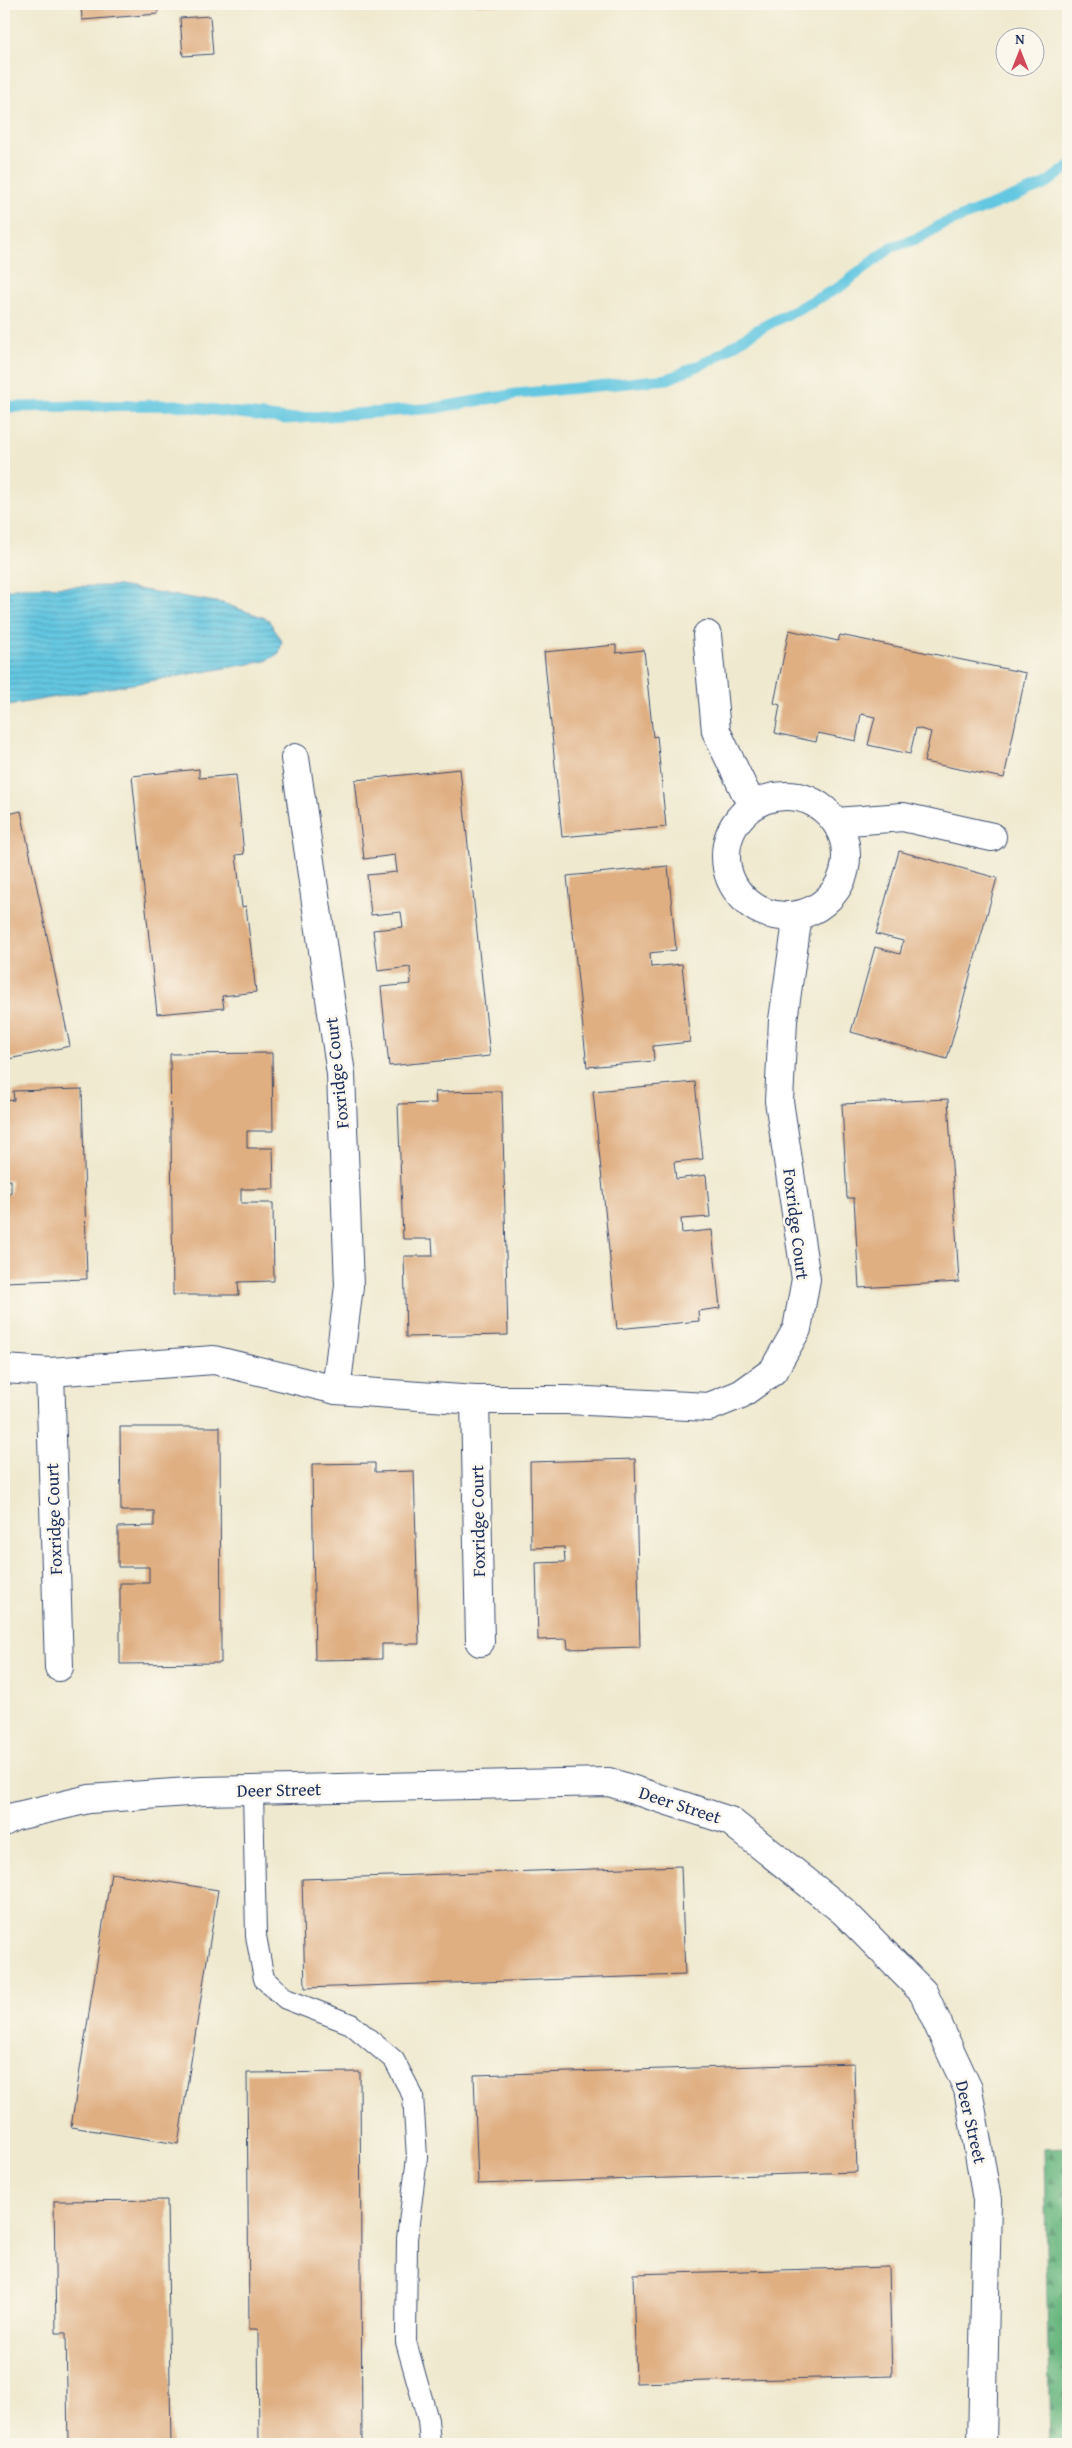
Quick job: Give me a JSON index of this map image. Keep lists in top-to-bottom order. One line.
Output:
{"streets":{"street":["Foxridge Court","Deer Street"]},"north":"top"}
